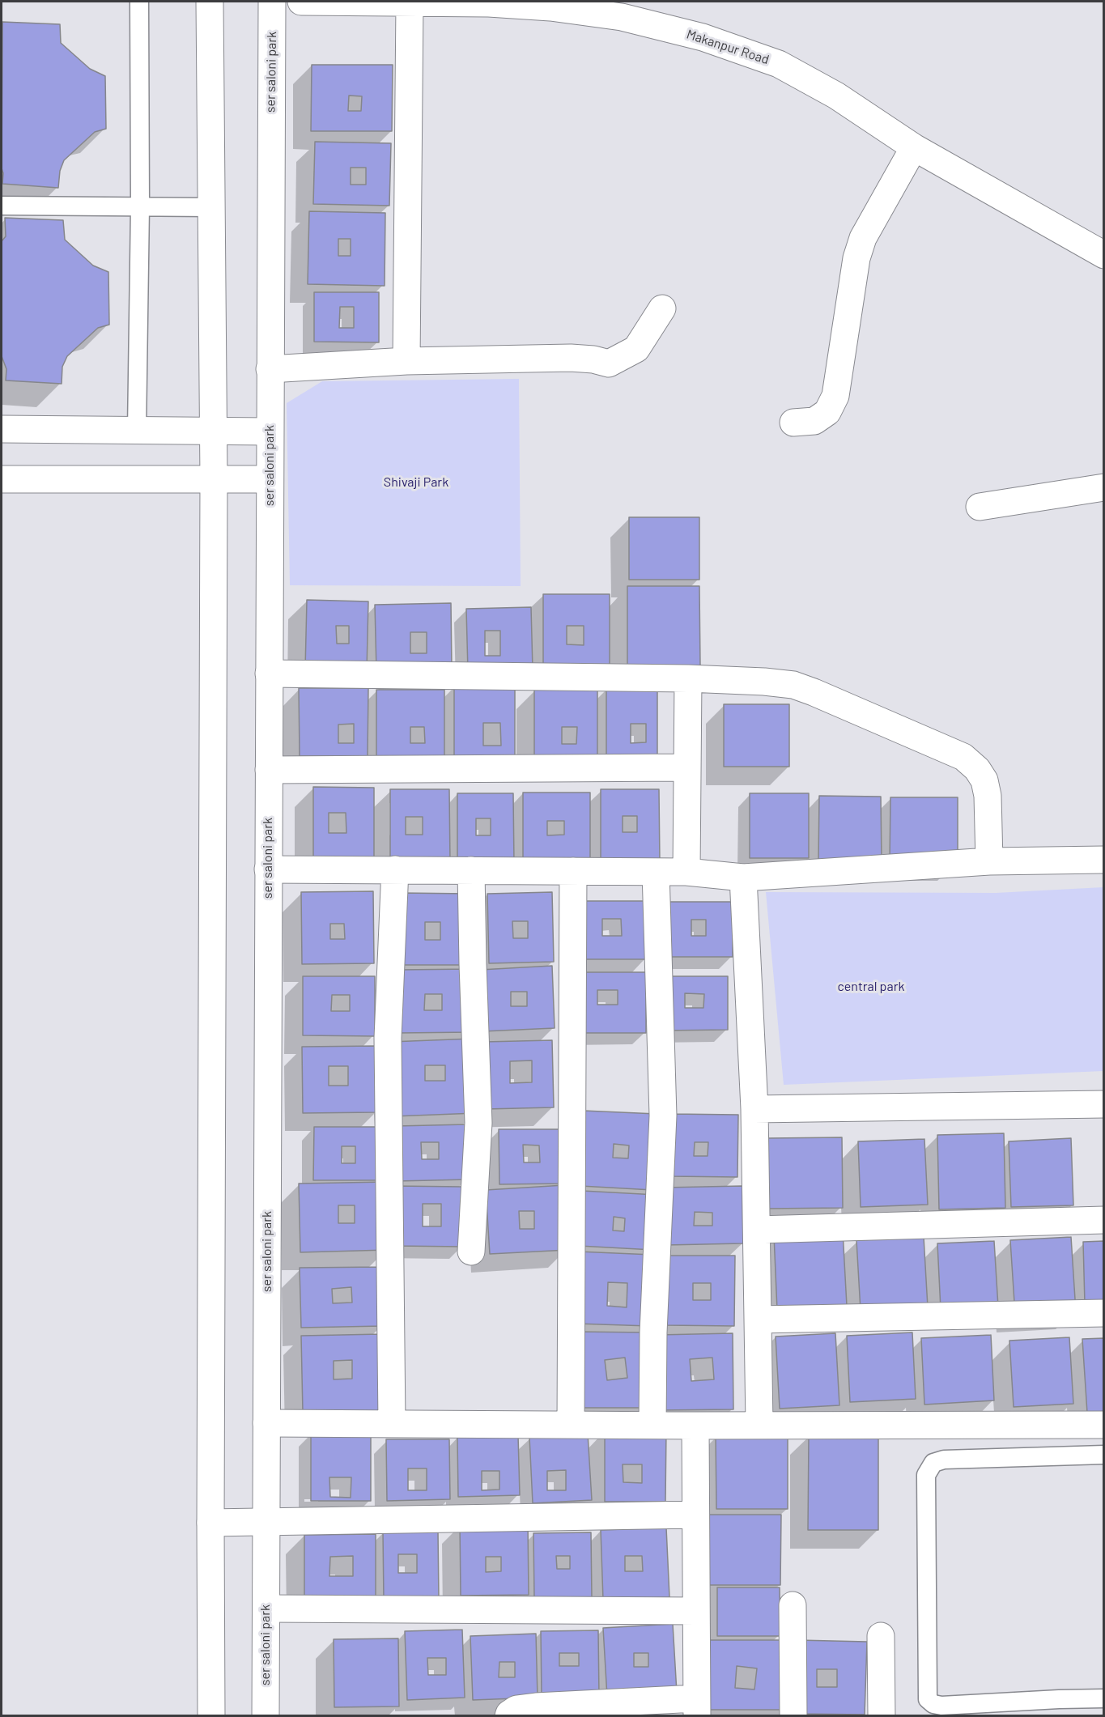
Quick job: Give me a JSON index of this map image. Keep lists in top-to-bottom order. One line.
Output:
{"streets":{"street":["Makanpur Road","ser saloni park"]},"parks":["Shivaji Park","central park"]}
